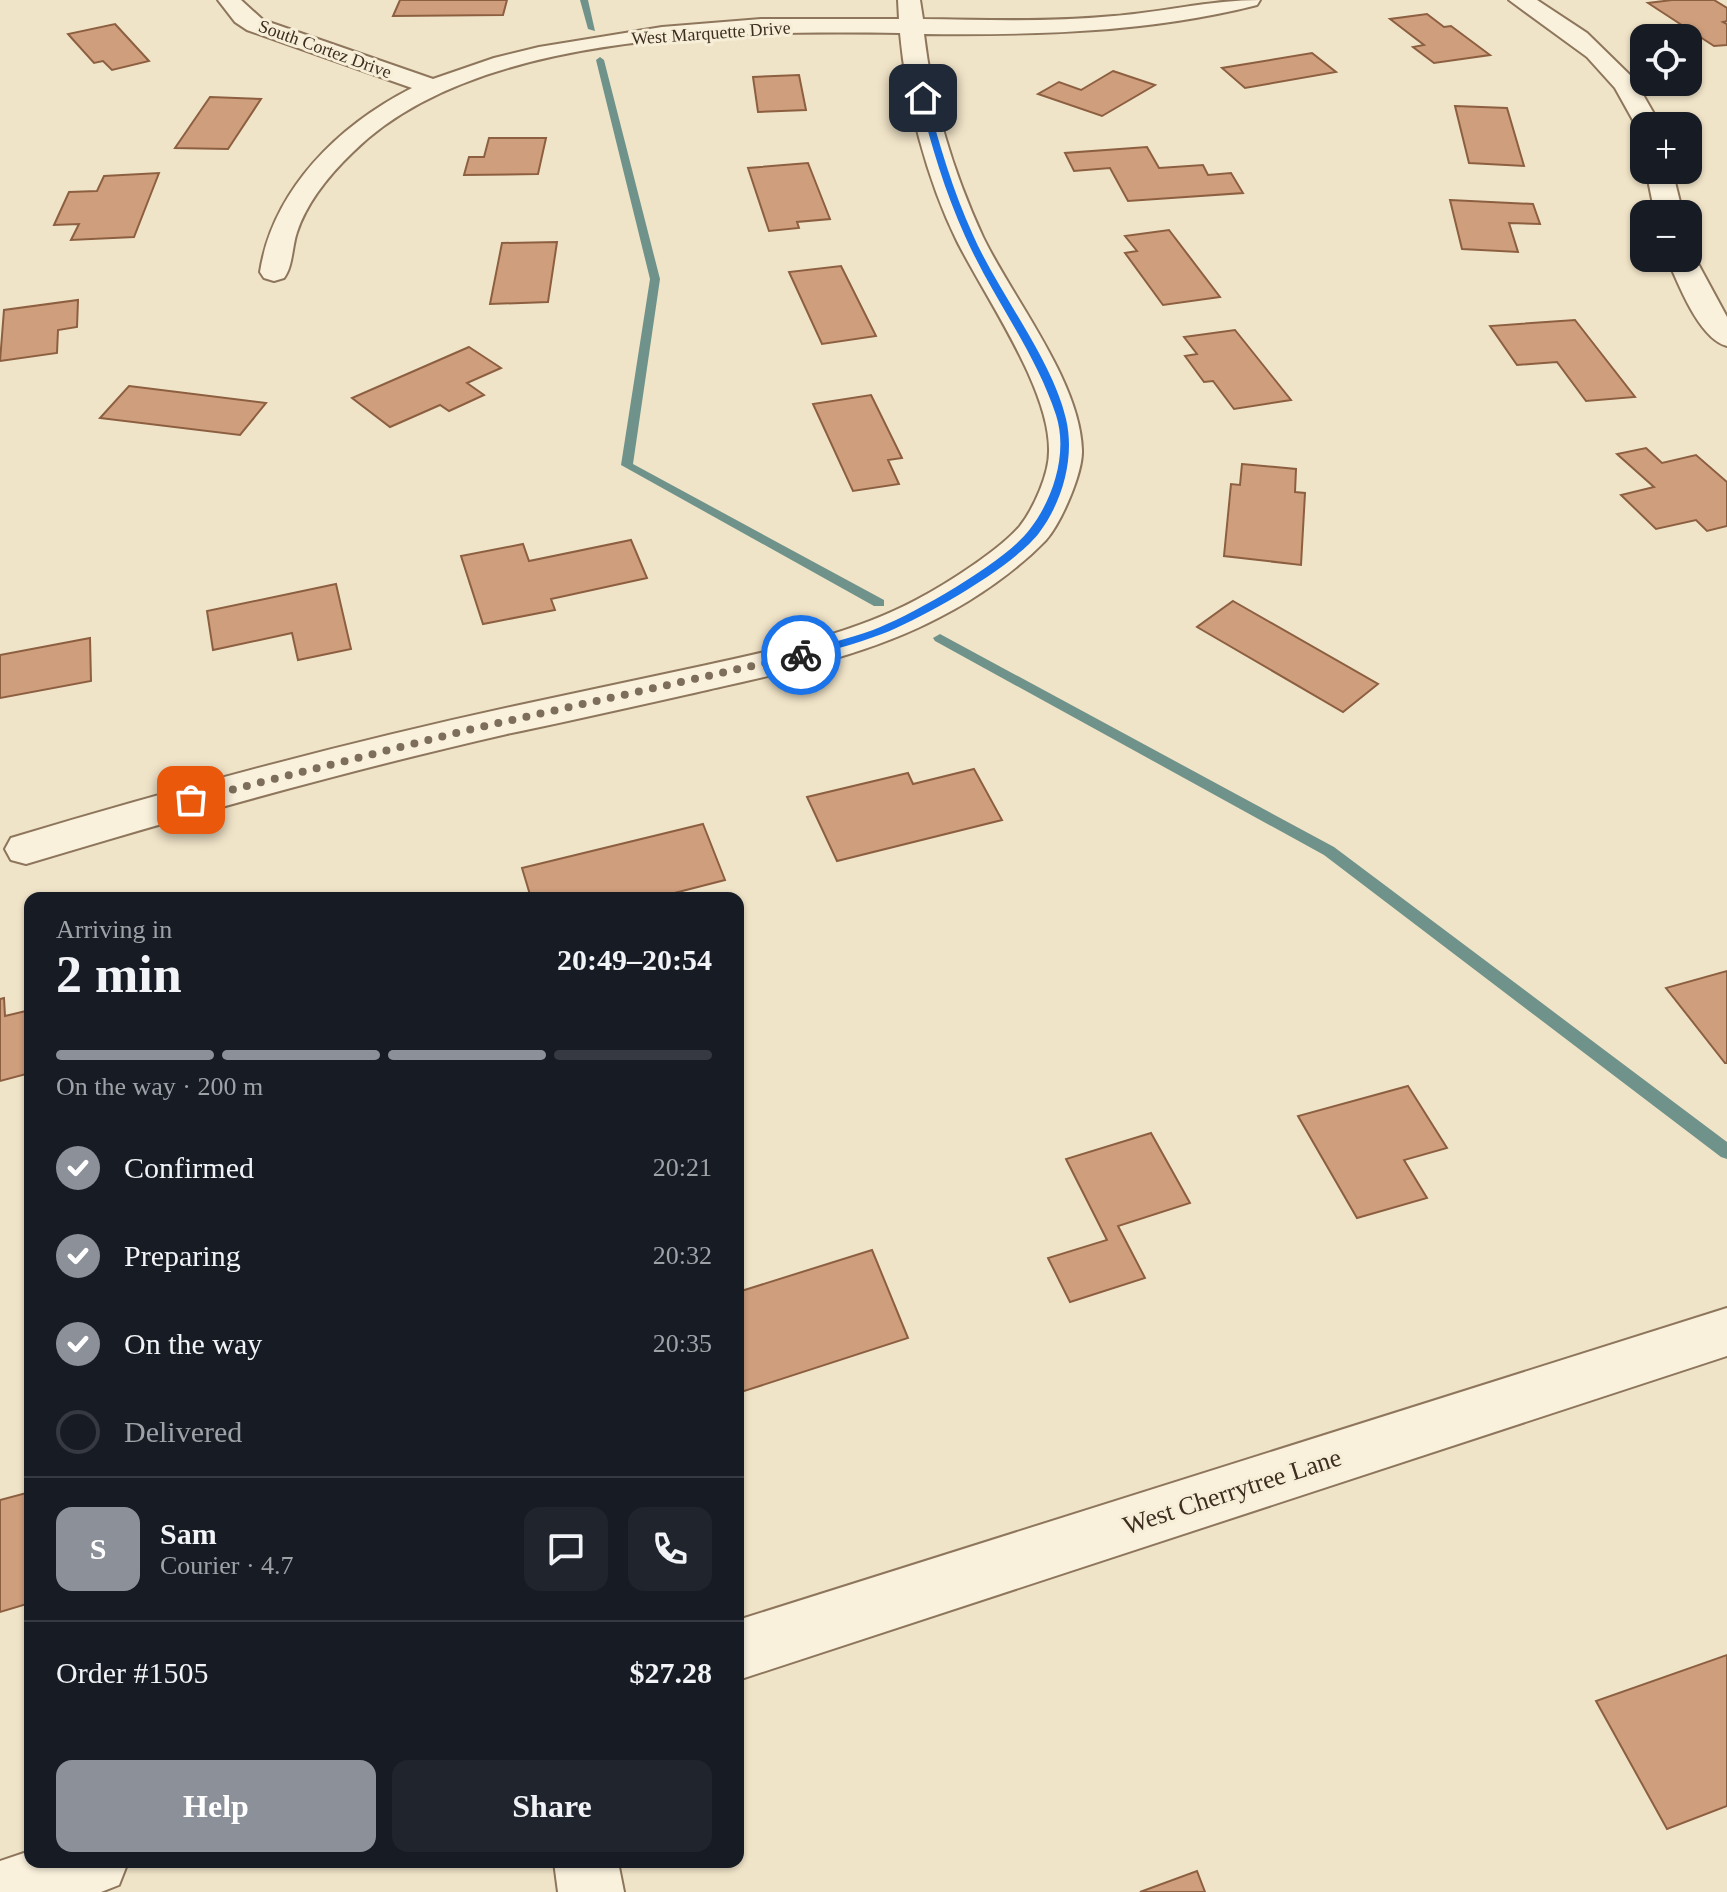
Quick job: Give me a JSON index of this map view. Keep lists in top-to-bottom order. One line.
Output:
{"streets":{"street":["West Marquette Drive","South Cortez Drive","West Cherrytree Lane"]},"crossings":[["West Marquette Drive","South Cortez Drive"]],"page":{"map_buttons":["+","−"],"heading":["2 min","Arriving in","20:49–20:54"],"panel":["Sam","Courier · 4.7","Order #1505","$27.28"],"bar":"On the way · 200 m","list":[["Confirmed","20:21"],["Preparing","20:32"],["On the way","20:35"],"Delivered"],"round":"S","buttons":["Help","Share"]}}
